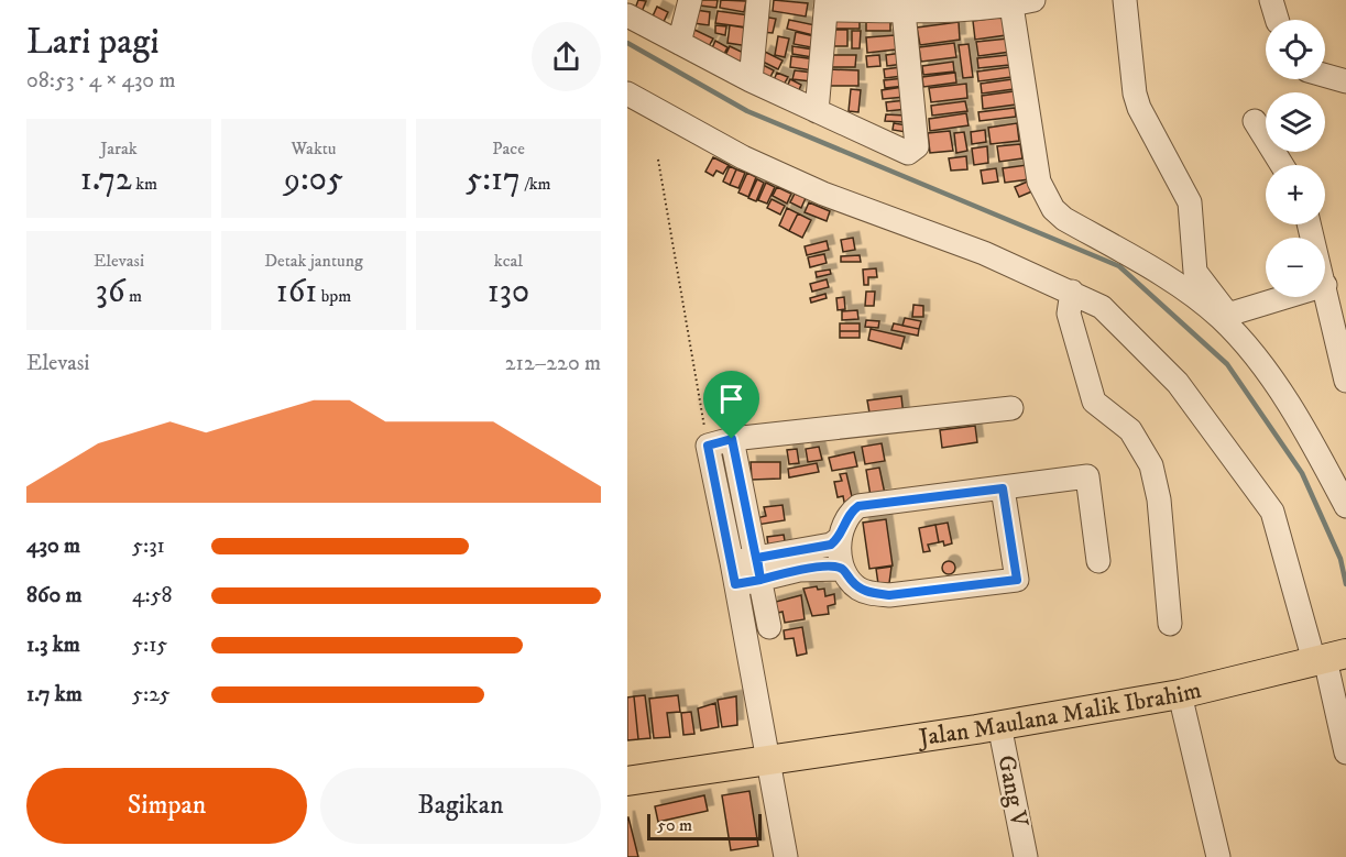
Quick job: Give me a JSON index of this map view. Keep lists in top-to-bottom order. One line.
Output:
{"streets":{"main road":["Jalan Maulana Malik Ibrahim"],"street":["Gang V"]},"crossings":[["Jalan Maulana Malik Ibrahim","Gang V"]],"scale_bar":"50 m","page":{"heading":["Lari pagi","08:53 · 4 × 430 m"],"map_buttons":["+","−"],"stats":[["Jarak","1.72 km"],["Waktu","9:05"],["Pace","5:17 /km"],["Elevasi","36 m"],["Detak jantung","161 bpm"],["kcal","130"]],"chart":["Elevasi","212–220 m"],"list":[{"name":"430 m","note":"5:31"},{"name":"860 m","note":"4:58"},{"name":"1.3 km","note":"5:15"},{"name":"1.7 km","note":"5:25"}],"buttons":["Simpan","Bagikan"],"scale":"50 m"}}
